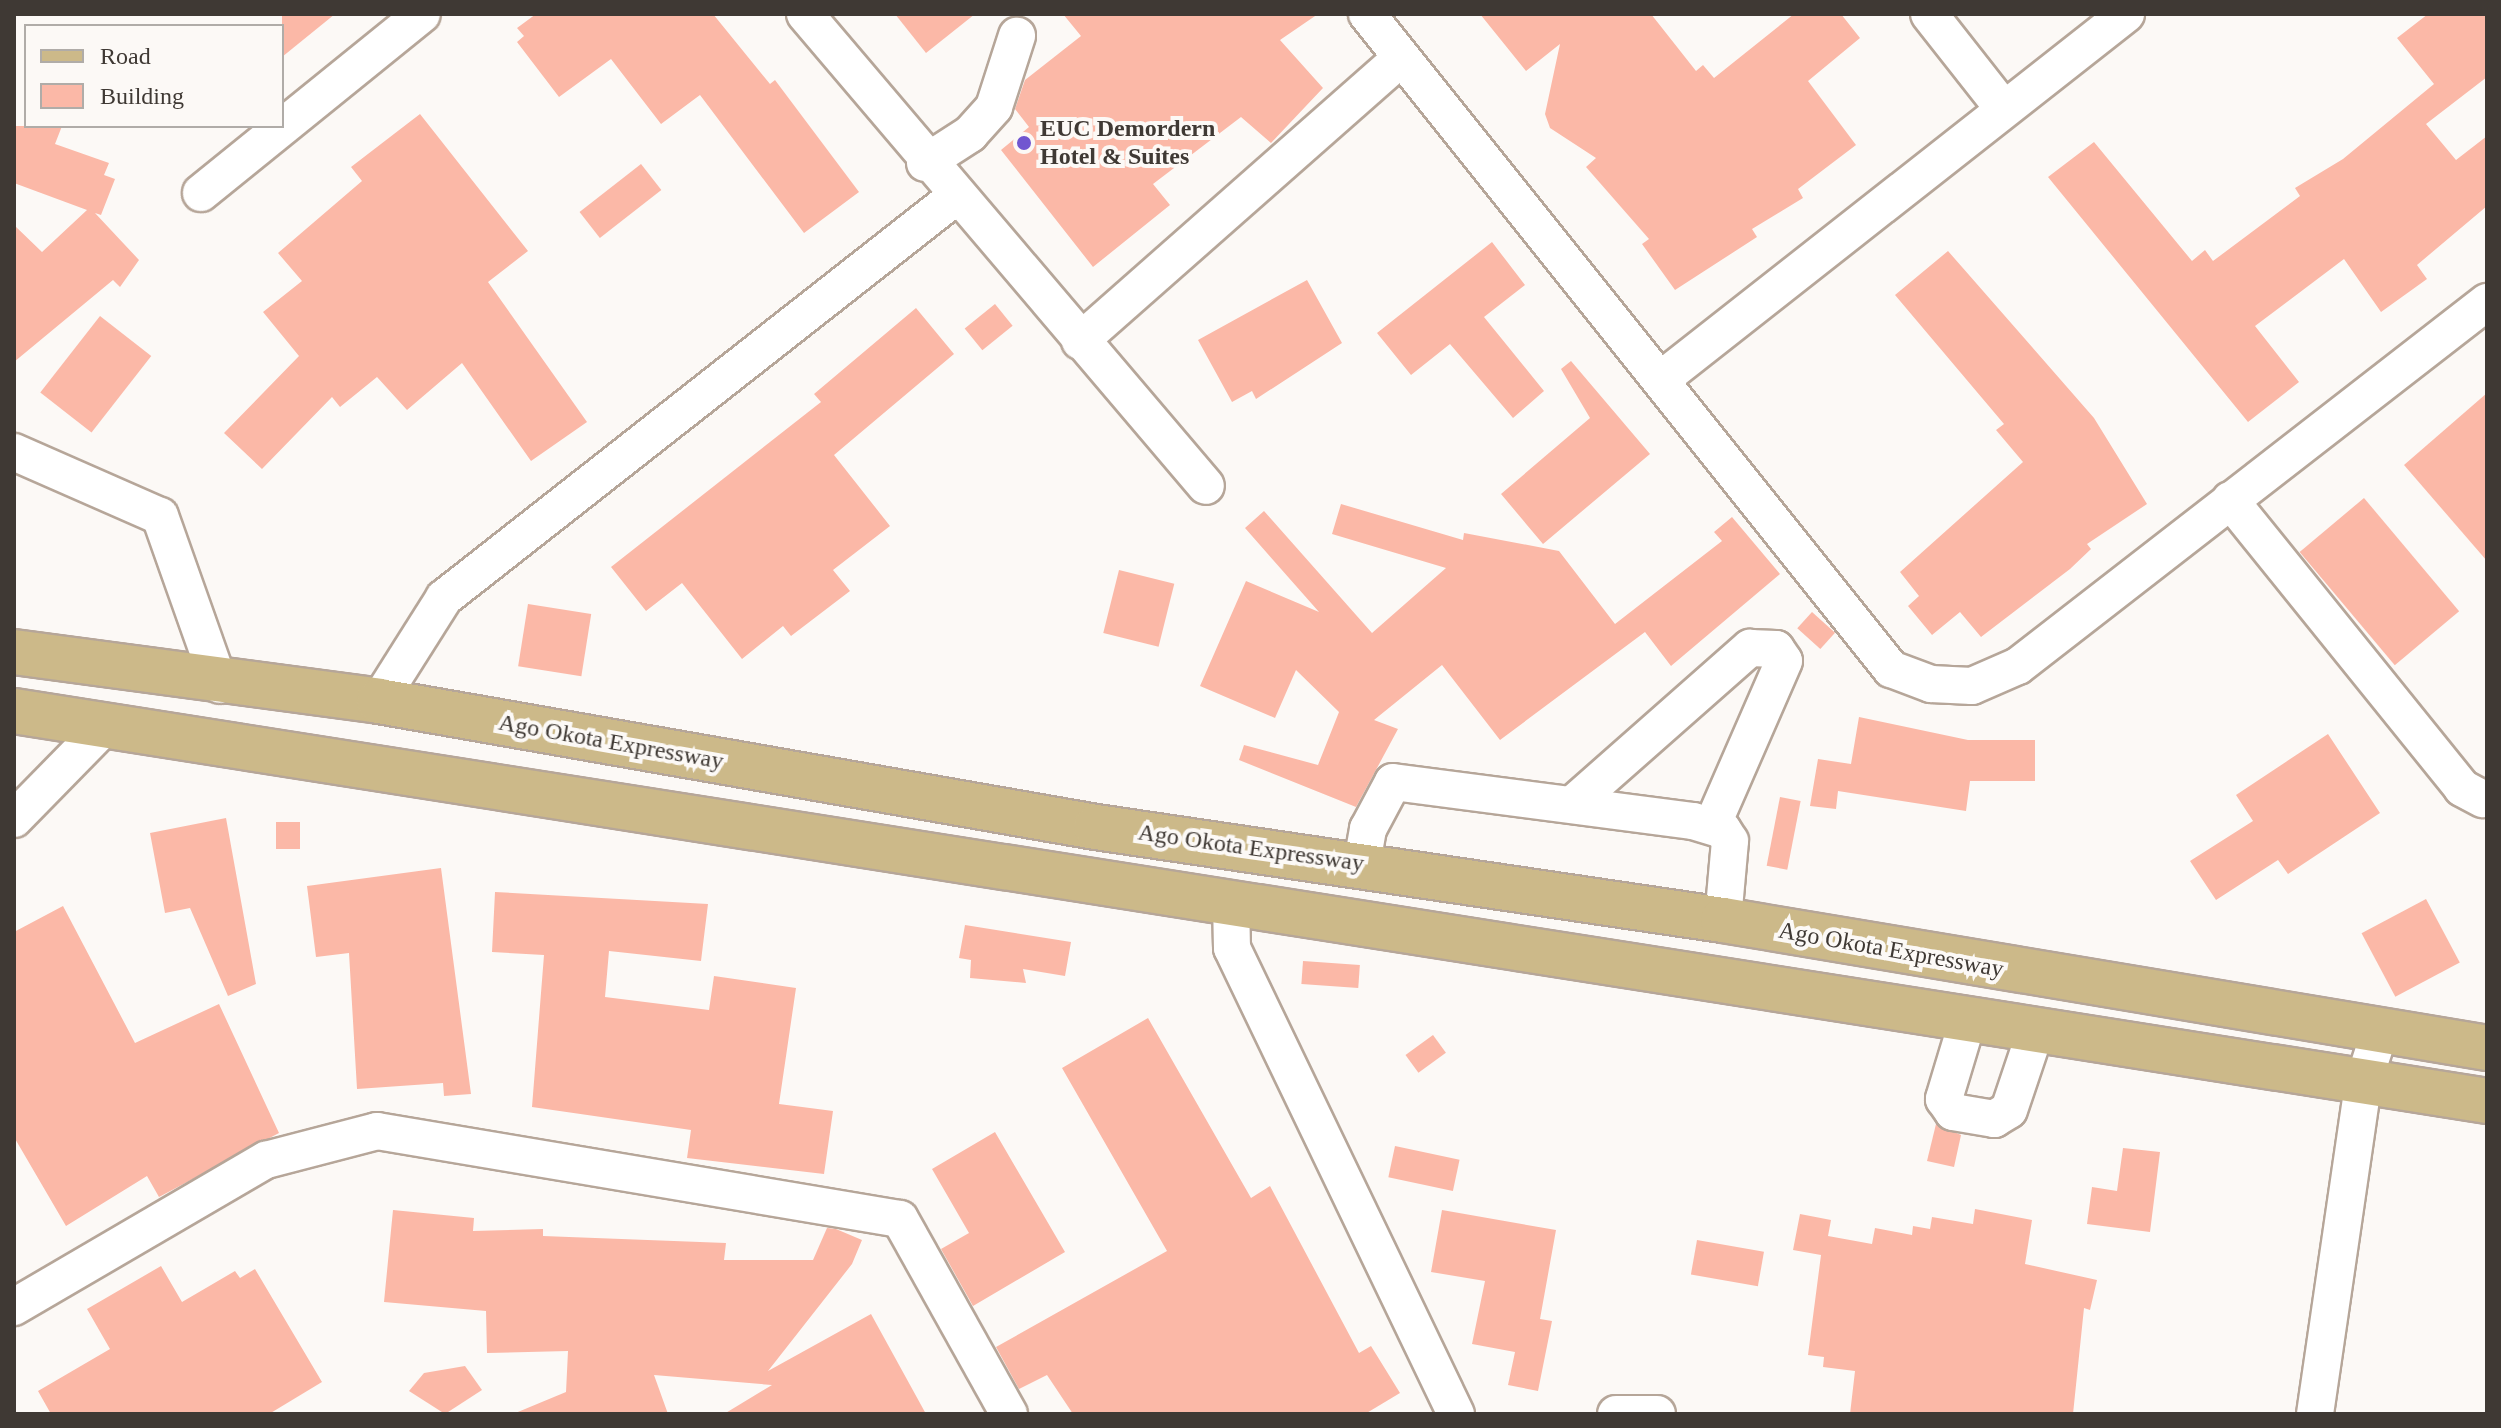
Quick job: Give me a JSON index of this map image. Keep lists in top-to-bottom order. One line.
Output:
{"streets":{"main road":["Ago Okota Expressway"]},"places":["EUC Demordern Hotel & Suites"],"legend":["Road","Building"]}
